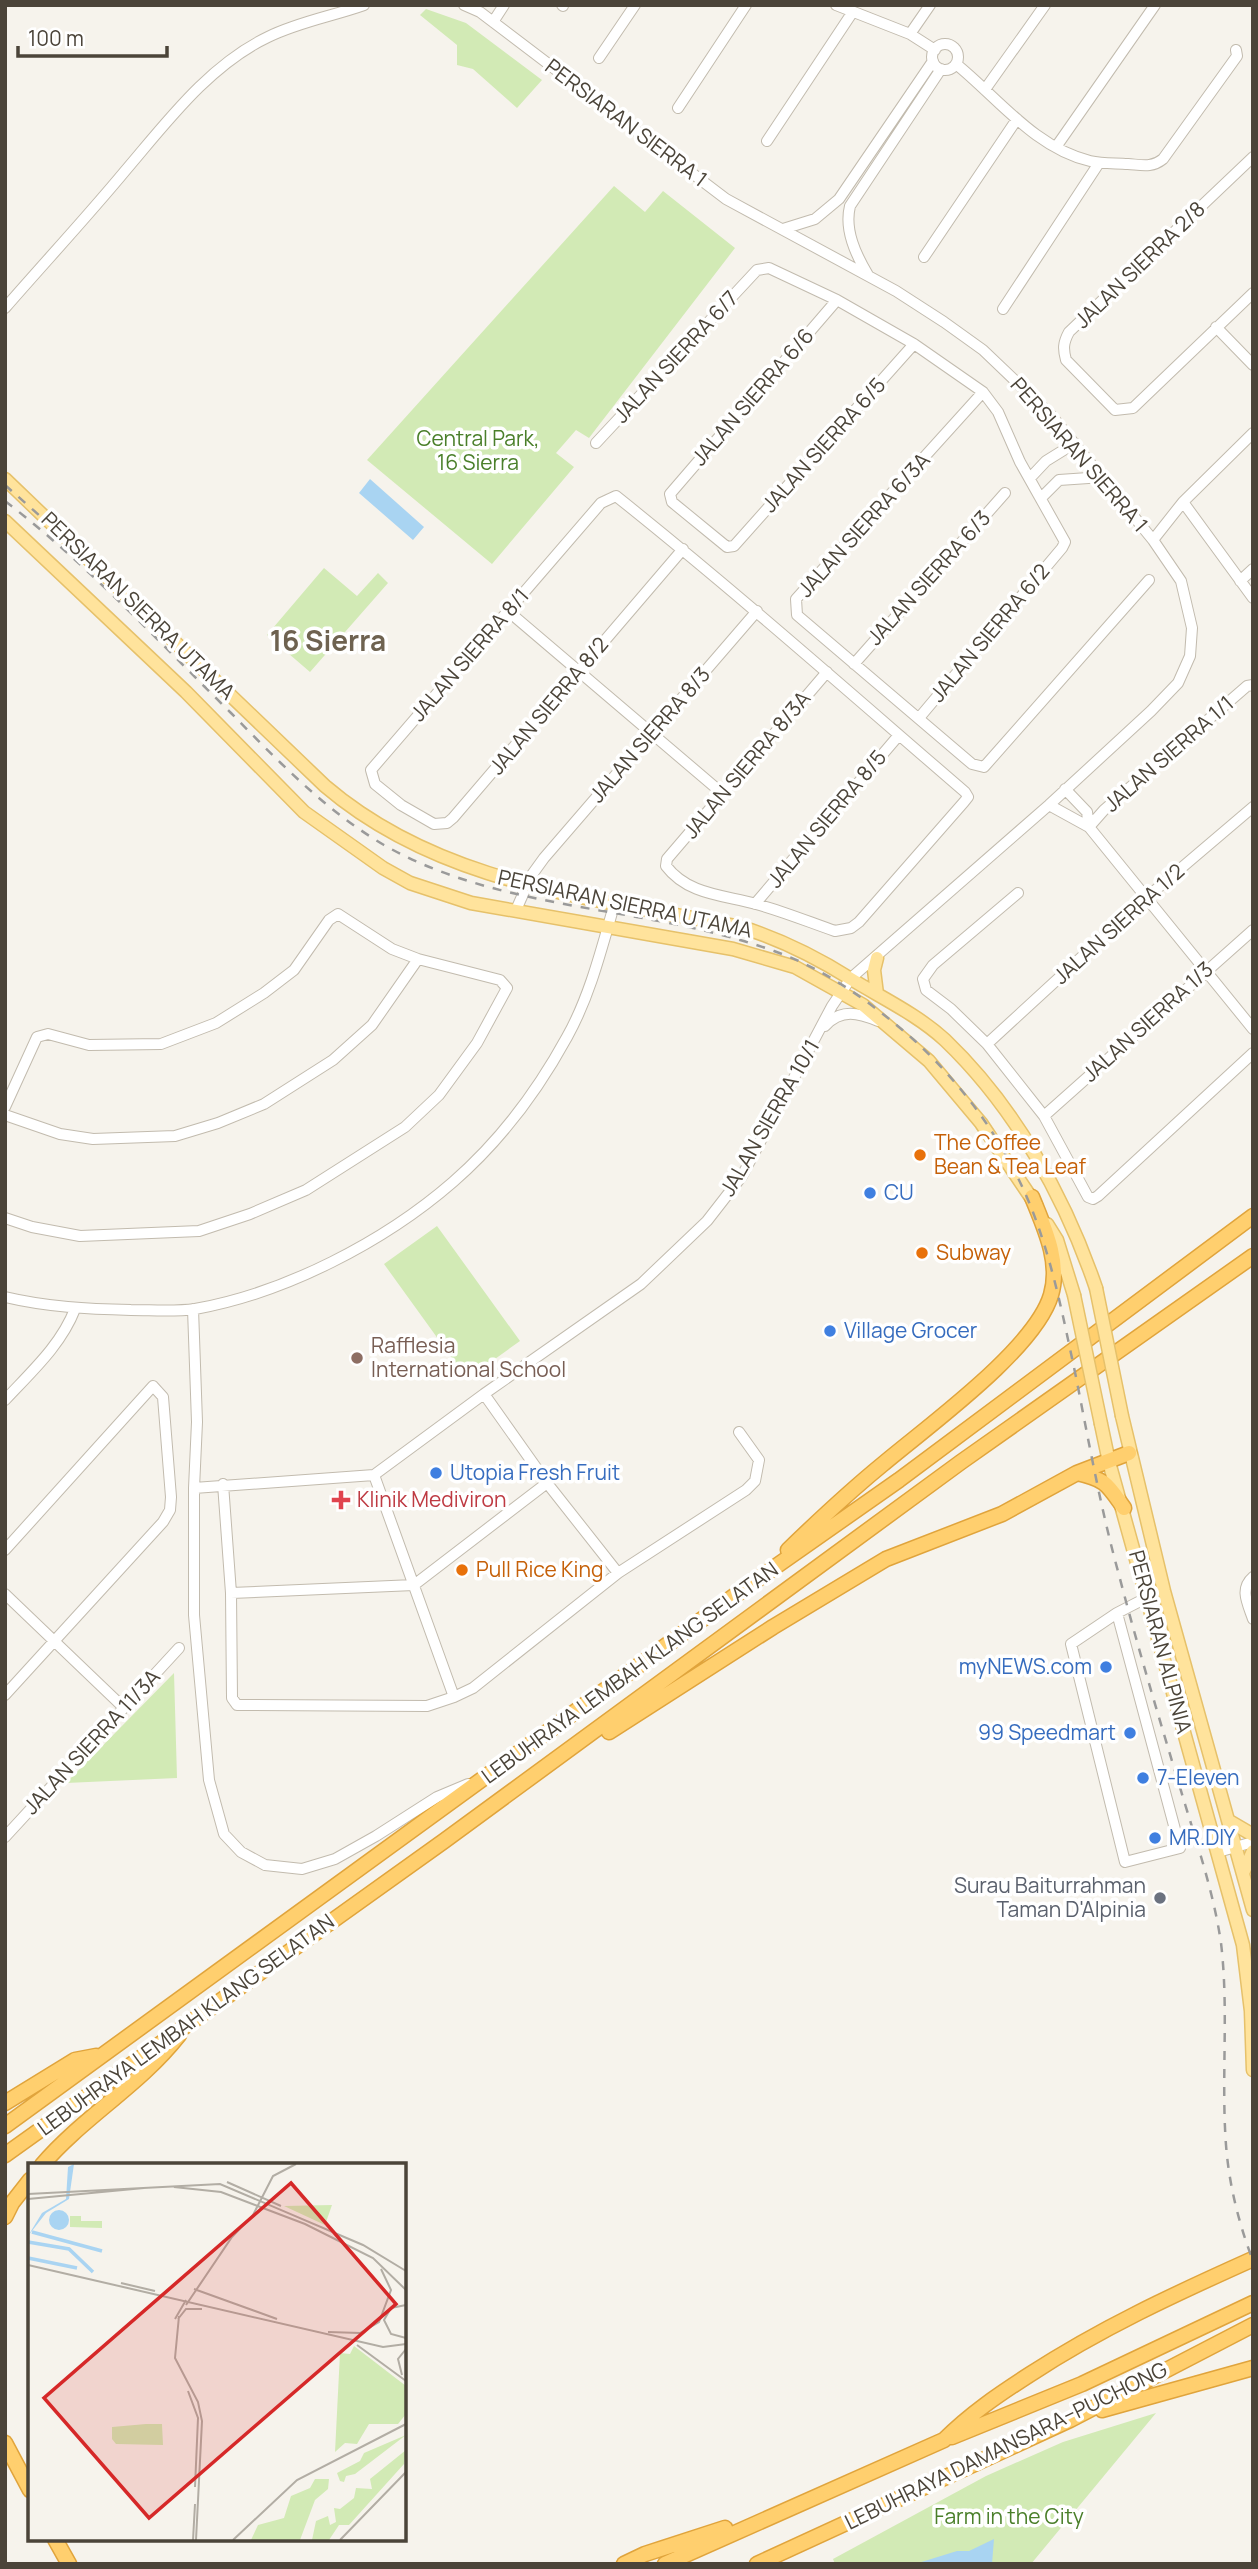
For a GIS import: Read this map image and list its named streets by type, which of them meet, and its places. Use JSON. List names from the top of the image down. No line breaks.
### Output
{"streets":{"highway":["LEBUHRAYA LEMBAH KLANG SELATAN","LEBUHRAYA DAMANSARA–PUCHONG"],"main road":["PERSIARAN SIERRA UTAMA","PERSIARAN ALPINIA"],"street":["PERSIARAN SIERRA 1","JALAN SIERRA 2/8","JALAN SIERRA 6/7","JALAN SIERRA 6/6","JALAN SIERRA 6/5","JALAN SIERRA 6/3A","JALAN SIERRA 6/3","JALAN SIERRA 6/2","JALAN SIERRA 8/1","JALAN SIERRA 8/2","JALAN SIERRA 8/3","JALAN SIERRA 1/1","JALAN SIERRA 8/3A","JALAN SIERRA 8/5","JALAN SIERRA 1/2","JALAN SIERRA 1/3","JALAN SIERRA 10/1","JALAN SIERRA 11/3A"]},"crossings":[["PERSIARAN SIERRA 1","PERSIARAN SIERRA UTAMA"],["PERSIARAN SIERRA 1","JALAN SIERRA 10/1"],["JALAN SIERRA 6/7","JALAN SIERRA 6/6"],["JALAN SIERRA 6/6","JALAN SIERRA 6/5"],["JALAN SIERRA 6/3A","JALAN SIERRA 6/3"],["JALAN SIERRA 6/3A","JALAN SIERRA 6/2"],["PERSIARAN SIERRA UTAMA","JALAN SIERRA 8/3"],["PERSIARAN SIERRA UTAMA","JALAN SIERRA 10/1"],["PERSIARAN SIERRA UTAMA","PERSIARAN ALPINIA"],["JALAN SIERRA 8/1","JALAN SIERRA 8/2"],["JALAN SIERRA 8/3A","JALAN SIERRA 8/5"]],"districts":["16 Sierra"],"parks":["Central Park, 16 Sierra","Farm in the City"],"places":{"other":["The Coffee Bean & Tea Leaf","CU","Subway","Village Grocer","Rafflesia International School","Utopia Fresh Fruit","Pull Rice King","myNEWS.com","99 Speedmart","7-Eleven","MR.DIY","Surau Baiturrahman Taman D'Alpinia"],"health":["Klinik Mediviron"]},"scale_bar":"100 m"}
